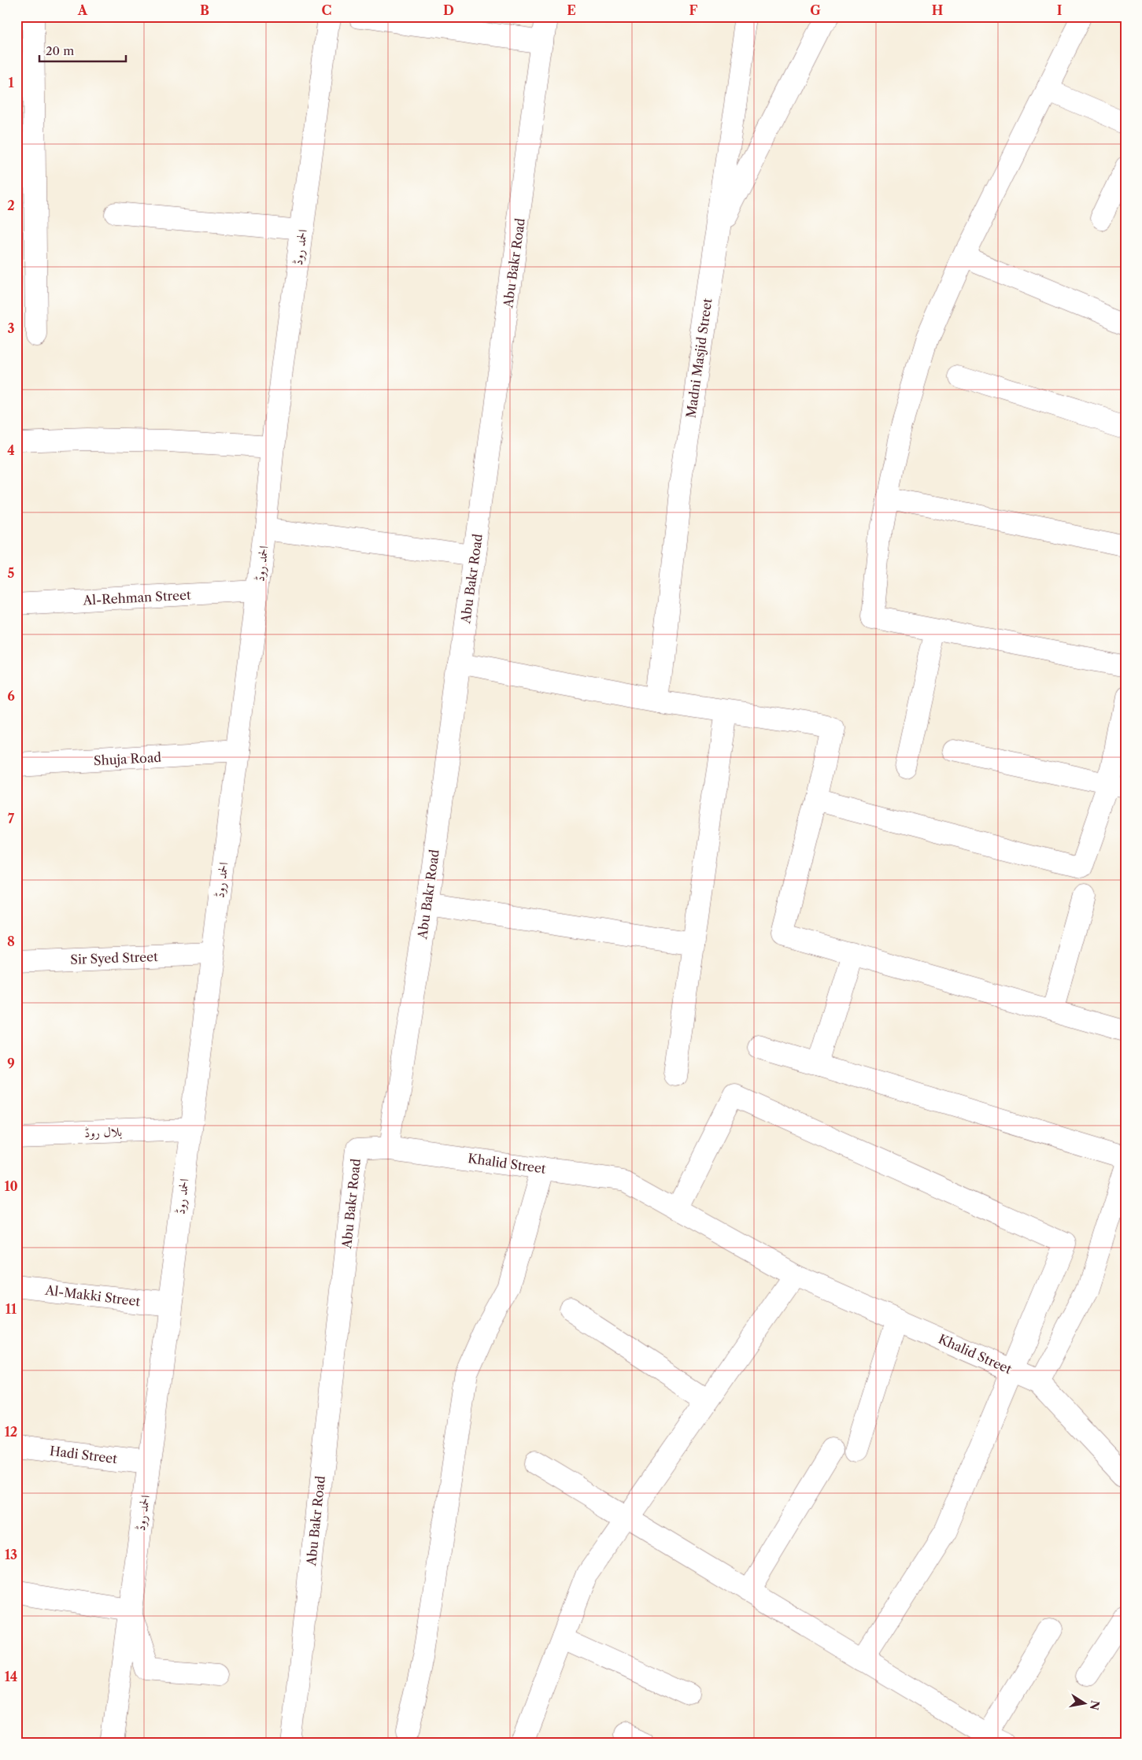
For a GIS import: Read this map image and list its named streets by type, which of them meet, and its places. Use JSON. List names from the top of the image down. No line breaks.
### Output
{"streets":{"street":["الحمد روڈ","Abu Bakr Road","Madni Masjid Street","Al-Rehman Street","Shuja Road","Sir Syed Street","بلال روڈ","Khalid Street","Al-Makki Street","Hadi Street"]},"crossings":[["الحمد روڈ","Al-Rehman Street"],["الحمد روڈ","Shuja Road"],["الحمد روڈ","Sir Syed Street"],["الحمد روڈ","بلال روڈ"],["الحمد روڈ","Al-Makki Street"],["الحمد روڈ","Hadi Street"],["Abu Bakr Road","Khalid Street"]],"scale_bar":"20 m","north":"right","grid":{"columns":["A","B","C","D","E","F","G","H","I"],"rows":["1","2","3","4","5","6","7","8","9","10","11","12","13","14"]}}
